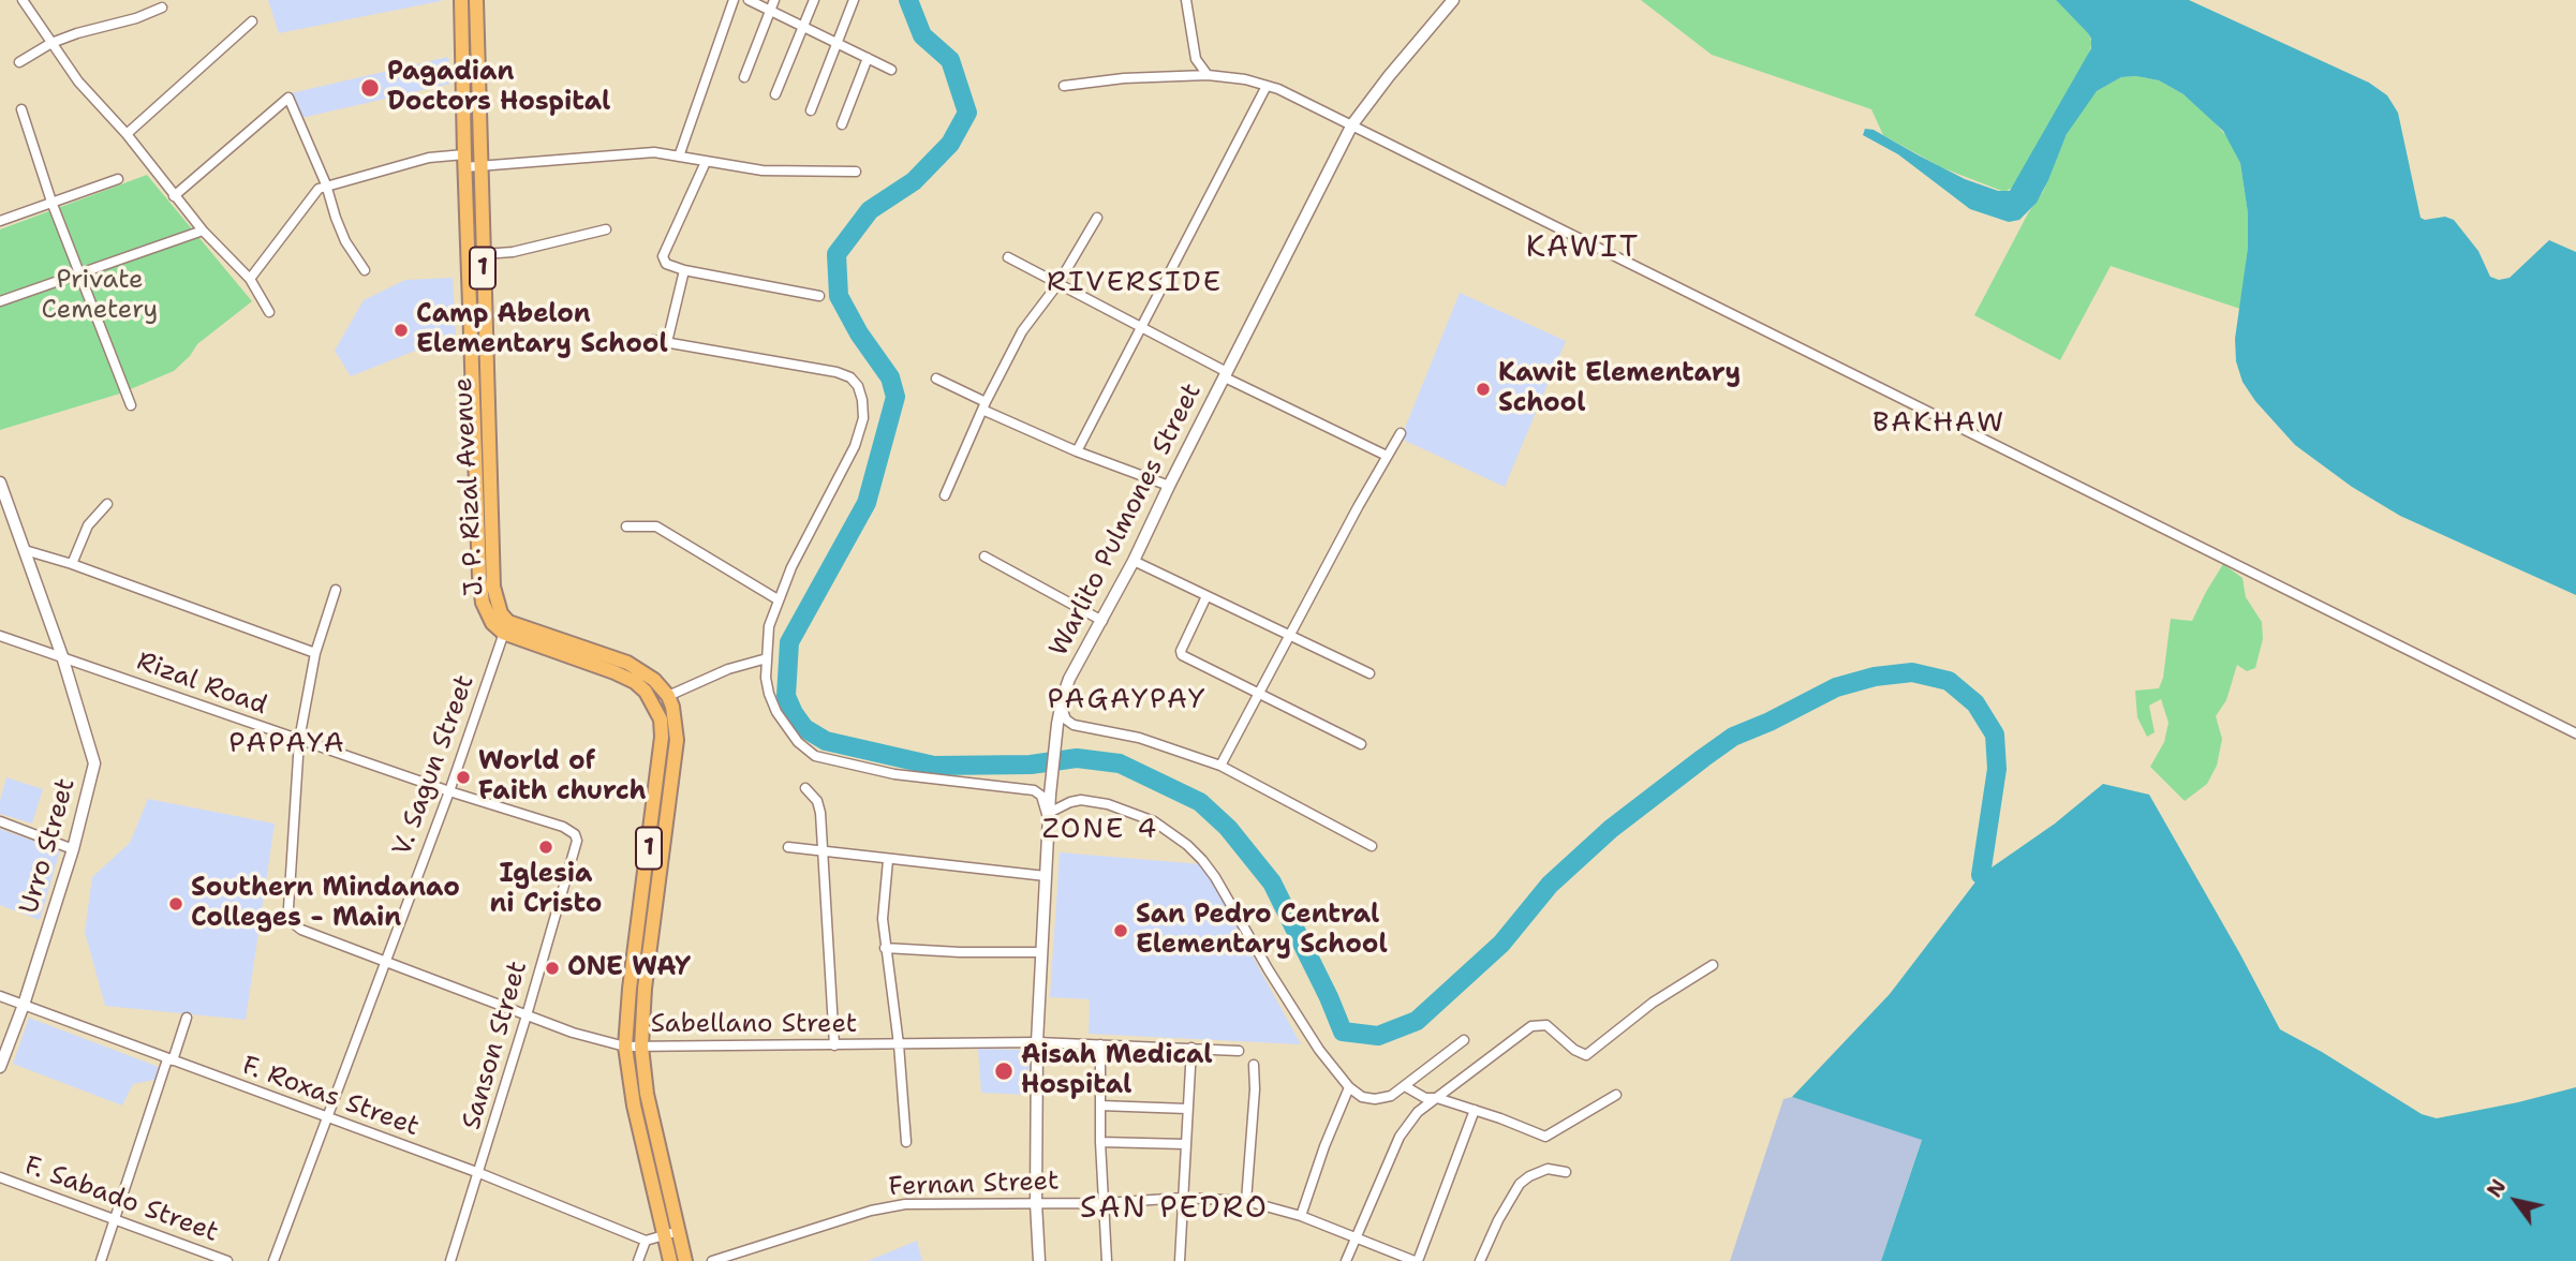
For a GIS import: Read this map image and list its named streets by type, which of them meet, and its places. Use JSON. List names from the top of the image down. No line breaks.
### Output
{"streets":{"main road":["1","J. P. Rizal Avenue"],"street":["Warlito Pulmones Street","Rizal Road","V. Sagun Street","Urro Street","Sabellano Street","Sanson Street","F. Roxas Street","Fernan Street","F. Sabado Street"]},"crossings":[["1","J. P. Rizal Avenue"],["1","Sabellano Street"],["J. P. Rizal Avenue","V. Sagun Street"],["J. P. Rizal Avenue","Sabellano Street"],["Warlito Pulmones Street","Sabellano Street"],["Warlito Pulmones Street","Fernan Street"],["Rizal Road","V. Sagun Street"],["Rizal Road","Urro Street"],["Rizal Road","Sabellano Street"],["Rizal Road","Sanson Street"],["V. Sagun Street","Sabellano Street"],["V. Sagun Street","F. Roxas Street"],["Urro Street","F. Roxas Street"],["Sabellano Street","Sanson Street"],["Sanson Street","F. Roxas Street"]],"districts":["KAWIT","RIVERSIDE","BAKHAW","PAGAYPAY","PAPAYA","ZONE 4","SAN PEDRO"],"parks":["Private Cemetery"],"places":["Pagadian Doctors Hospital","Camp Abelon Elementary School","Kawit Elementary School","World of Faith church","Iglesia ni Cristo","Southern Mindanao Colleges - Main","San Pedro Central Elementary School","ONE WAY","Aisah Medical Hospital"],"north":"top left"}
